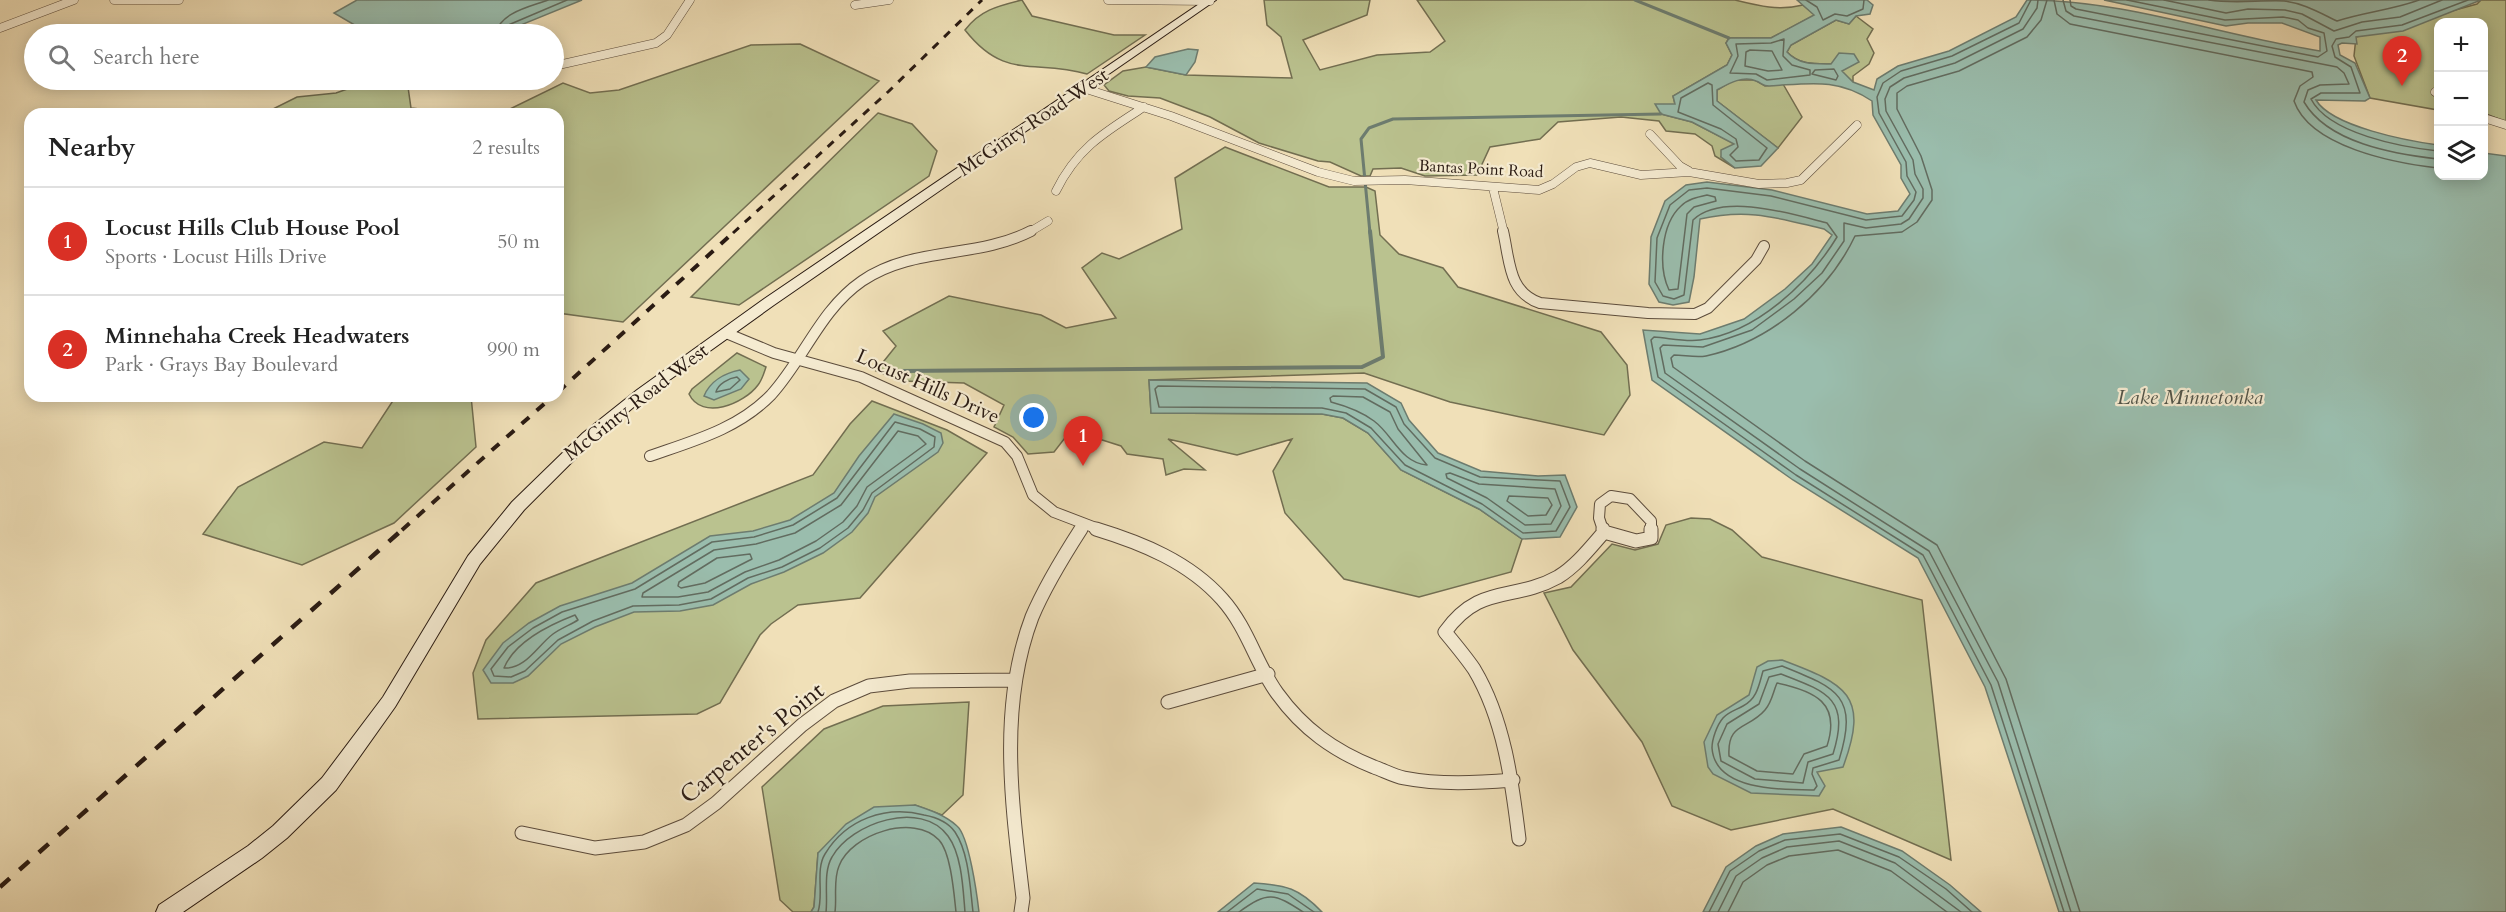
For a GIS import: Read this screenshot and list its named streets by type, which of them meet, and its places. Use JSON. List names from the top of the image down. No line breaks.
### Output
{"streets":{"main road":["McGinty Road West"],"street":["Bantas Point Road","Locust Hills Drive","Carpenter's Point"]},"crossings":[["McGinty Road West","Bantas Point Road"],["McGinty Road West","Locust Hills Drive"]],"water":["Lake Minnetonka"],"page":{"map_buttons":["+","−"],"search":"Search here","pins":["2","1"],"heading":["Nearby","2 results"],"list":[{"mark":"1","name":"Locust Hills Club House Pool","note":"Sports · Locust Hills Drive","value":"50 m"},{"mark":"2","name":"Minnehaha Creek Headwaters","note":"Park · Grays Bay Boulevard","value":"990 m"}]}}
